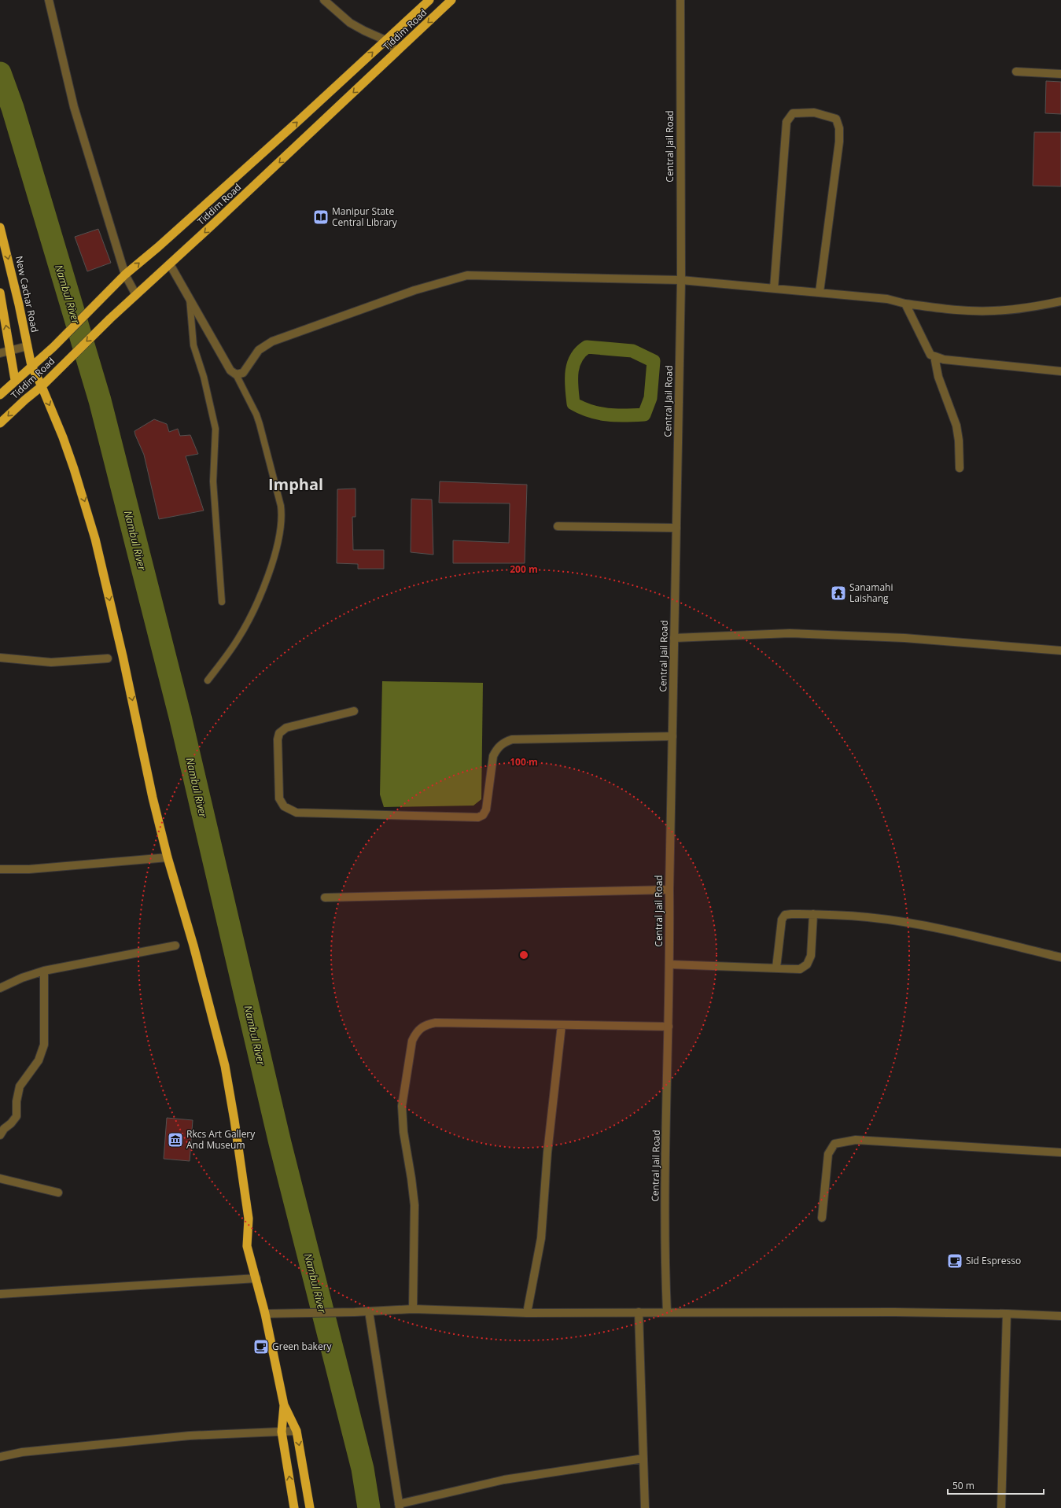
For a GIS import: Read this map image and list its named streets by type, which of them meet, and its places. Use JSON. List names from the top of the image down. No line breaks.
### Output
{"streets":{"highway":["Tiddim Road","New Cachar Road"],"street":["Central Jail Road"]},"crossings":[["Tiddim Road","New Cachar Road"]],"one_way":["New Cachar Road"],"districts":["Imphal"],"water":["Nambul River"],"places":{"library":["Manipur State Central Library"],"temple":["Sanamahi Laishang"],"museum":["Rkcs Art Gallery And Museum"],"cafe":["Sid Espresso","Green bakery"]},"scale_bar":"50 m","rings":["200 m","100 m"]}
